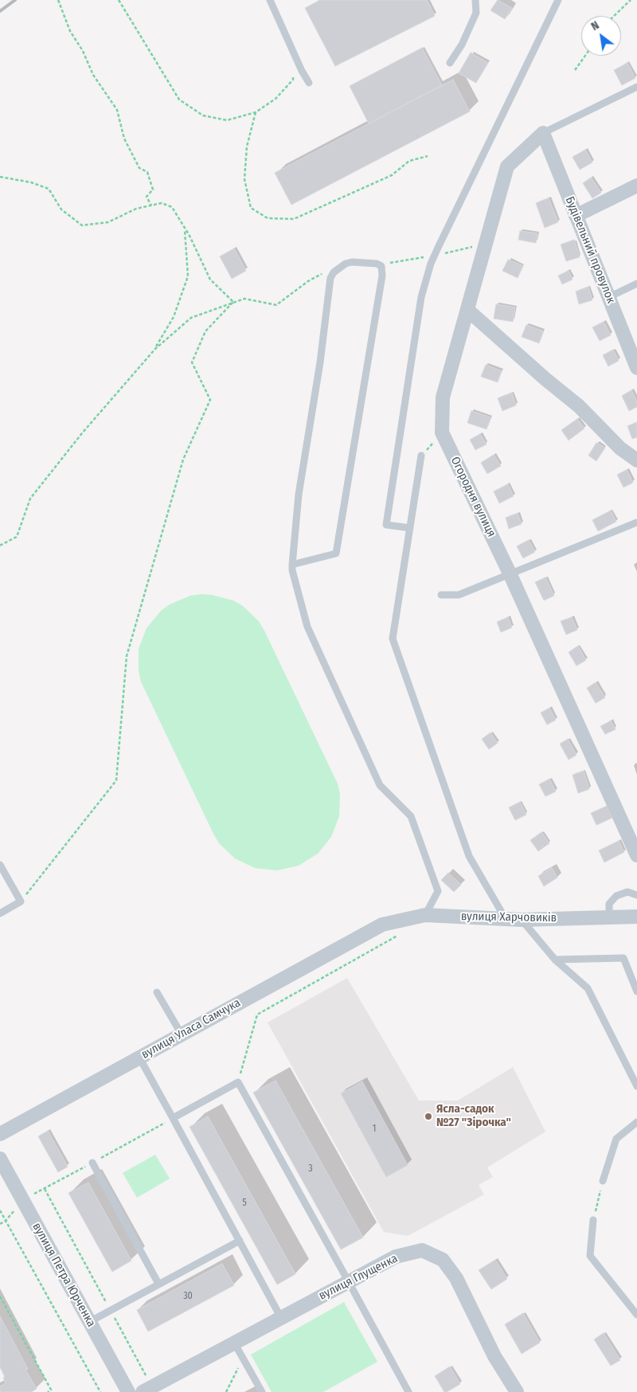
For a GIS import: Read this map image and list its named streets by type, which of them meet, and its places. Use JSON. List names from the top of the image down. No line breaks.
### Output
{"streets":{"street":["Будівельний провулок","Огородня вулиця","вулиця Харчовиків","вулиця Уласа Самчука","вулиця Петра Юрченка","вулиця Глущенка"]},"crossings":[["Будівельний провулок","Огородня вулиця"],["вулиця Харчовиків","вулиця Уласа Самчука"]],"places":["Ясла-садок №27 \"Зірочка\""],"house_numbers":["1","3","5","30"],"north":"top left"}
